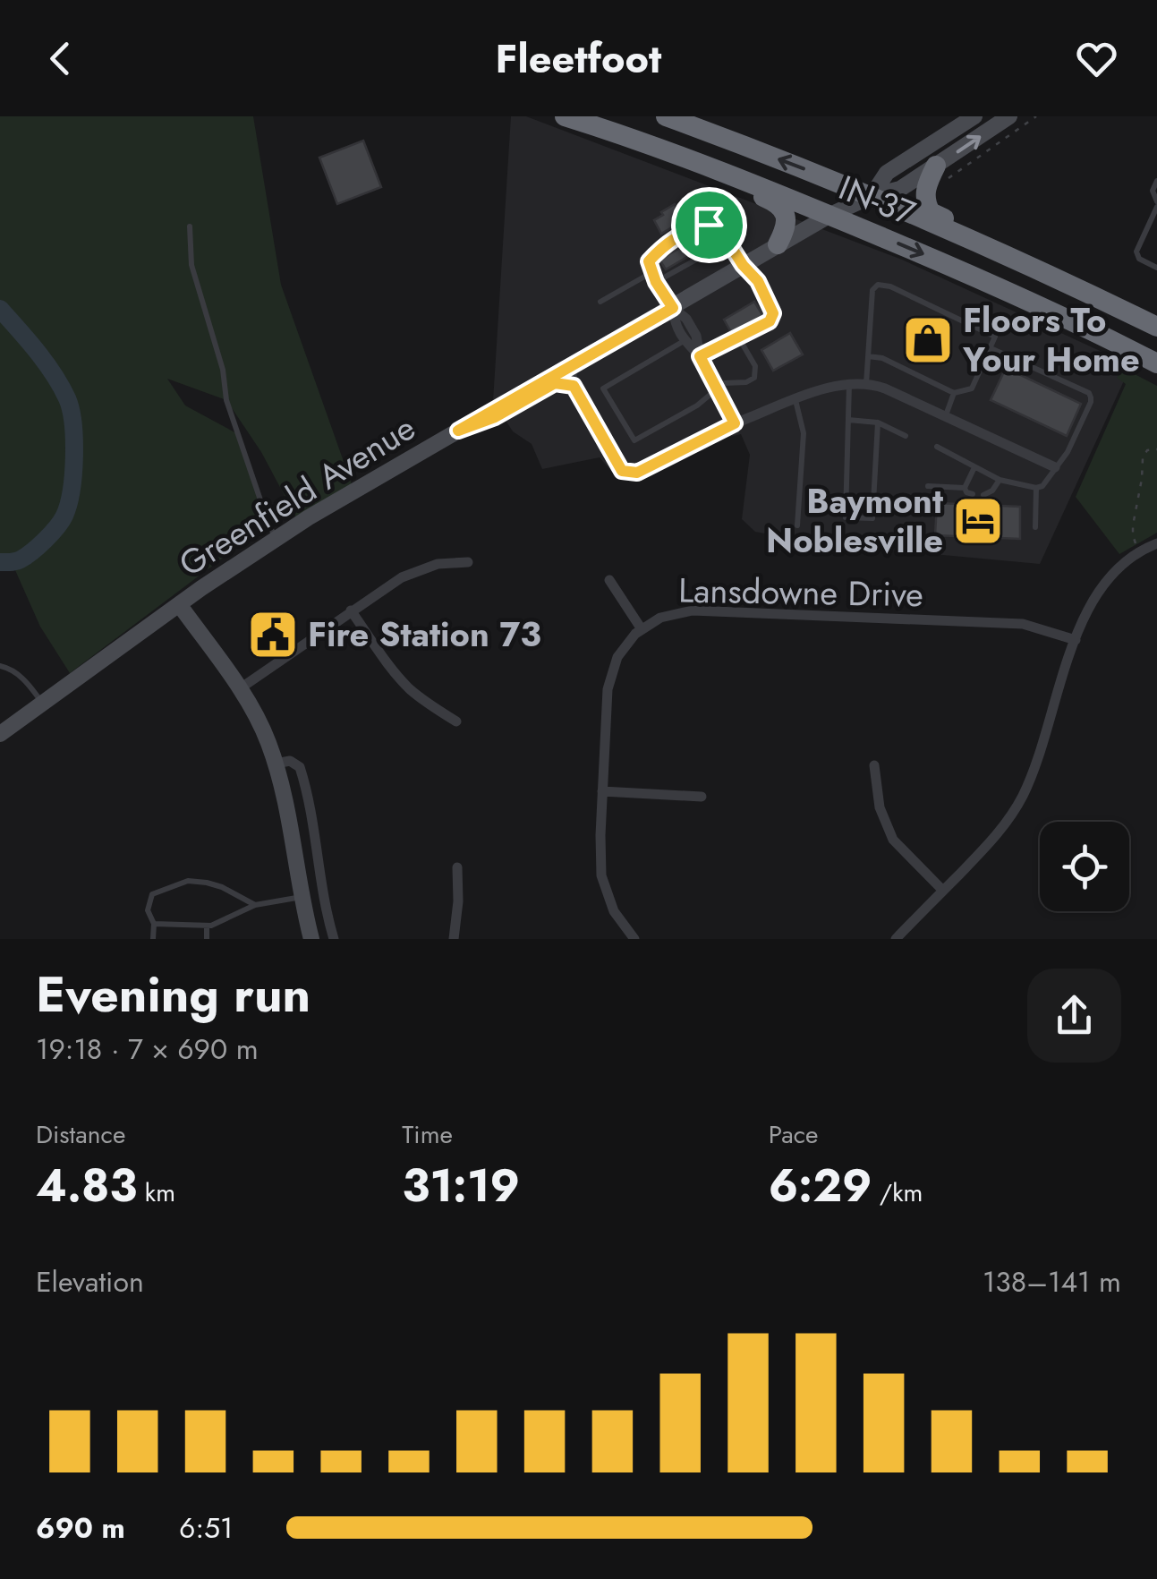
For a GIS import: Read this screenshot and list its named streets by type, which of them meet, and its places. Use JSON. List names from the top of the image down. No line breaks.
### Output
{"streets":{"highway":["IN-37"],"main road":["Greenfield Avenue"],"street":["Lansdowne Drive"]},"crossings":[["IN-37","Greenfield Avenue"]],"places":{"shop":["Floors To Your Home"],"hotel":["Baymont Noblesville"],"public building":["Fire Station 73"]},"page":{"header":"Fleetfoot","heading":["Evening run","19:18 · 7 × 690 m"],"stats":[["Distance","4.83 km"],["Time","31:19"],["Pace","6:29 /km"]],"chart":["Elevation","138–141 m"],"list":[{"name":"690 m","note":"6:51"}]}}
